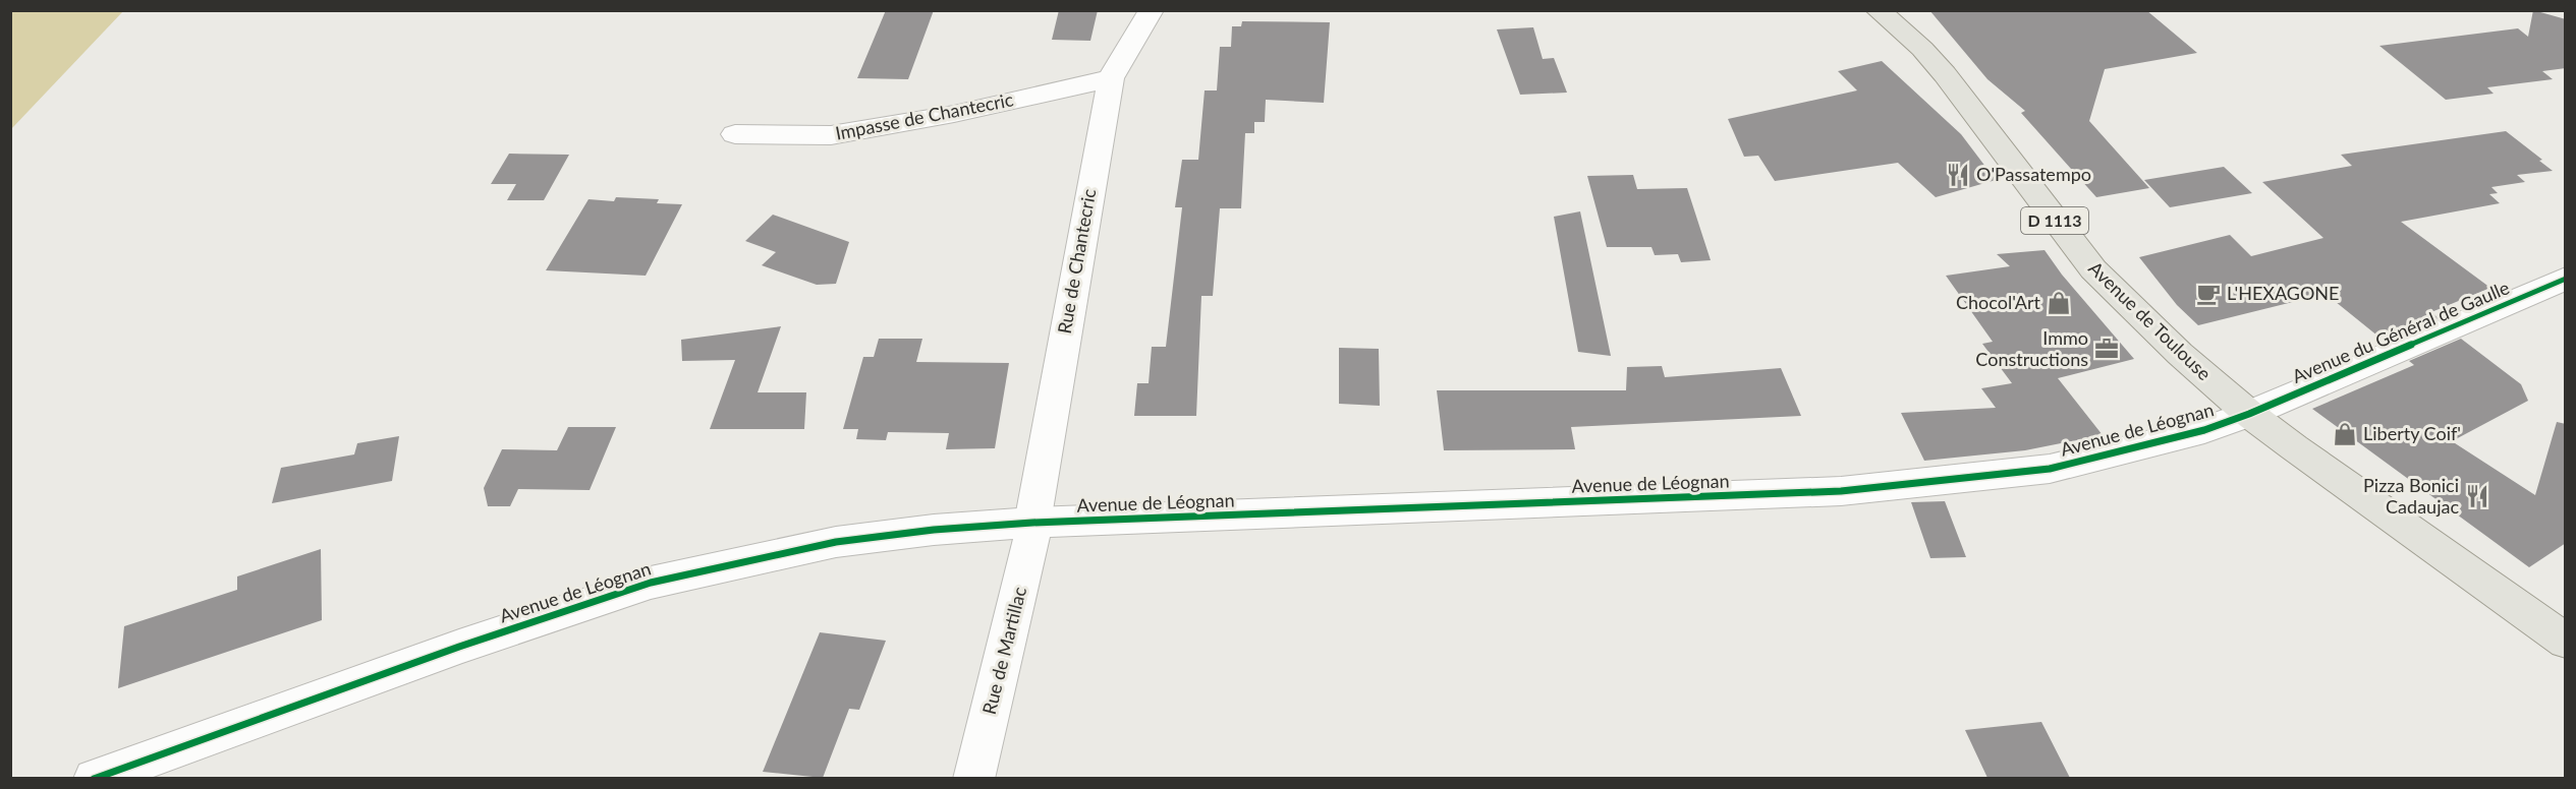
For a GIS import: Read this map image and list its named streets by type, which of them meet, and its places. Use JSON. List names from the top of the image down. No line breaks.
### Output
{"streets":{"main road":["D 1113","Avenue de Toulouse"],"street":["Impasse de Chantecric","Rue de Chantecric","Avenue du Général de Gaulle","Avenue de Léognan","Rue de Martillac"]},"crossings":[["Impasse de Chantecric","Rue de Chantecric"],["Rue de Chantecric","Avenue de Léognan"],["Rue de Chantecric","Rue de Martillac"],["Avenue de Toulouse","Avenue du Général de Gaulle"],["Avenue de Toulouse","Avenue de Léognan"],["Avenue du Général de Gaulle","Avenue de Léognan"],["Avenue de Léognan","Rue de Martillac"]],"places":{"restaurant":["O'Passatempo","Pizza Bonici Cadaujac"],"cafe":["L'HEXAGONE"],"shop":["Chocol'Art","Liberty Coif'"],"office":["Immo Constructions"]}}
